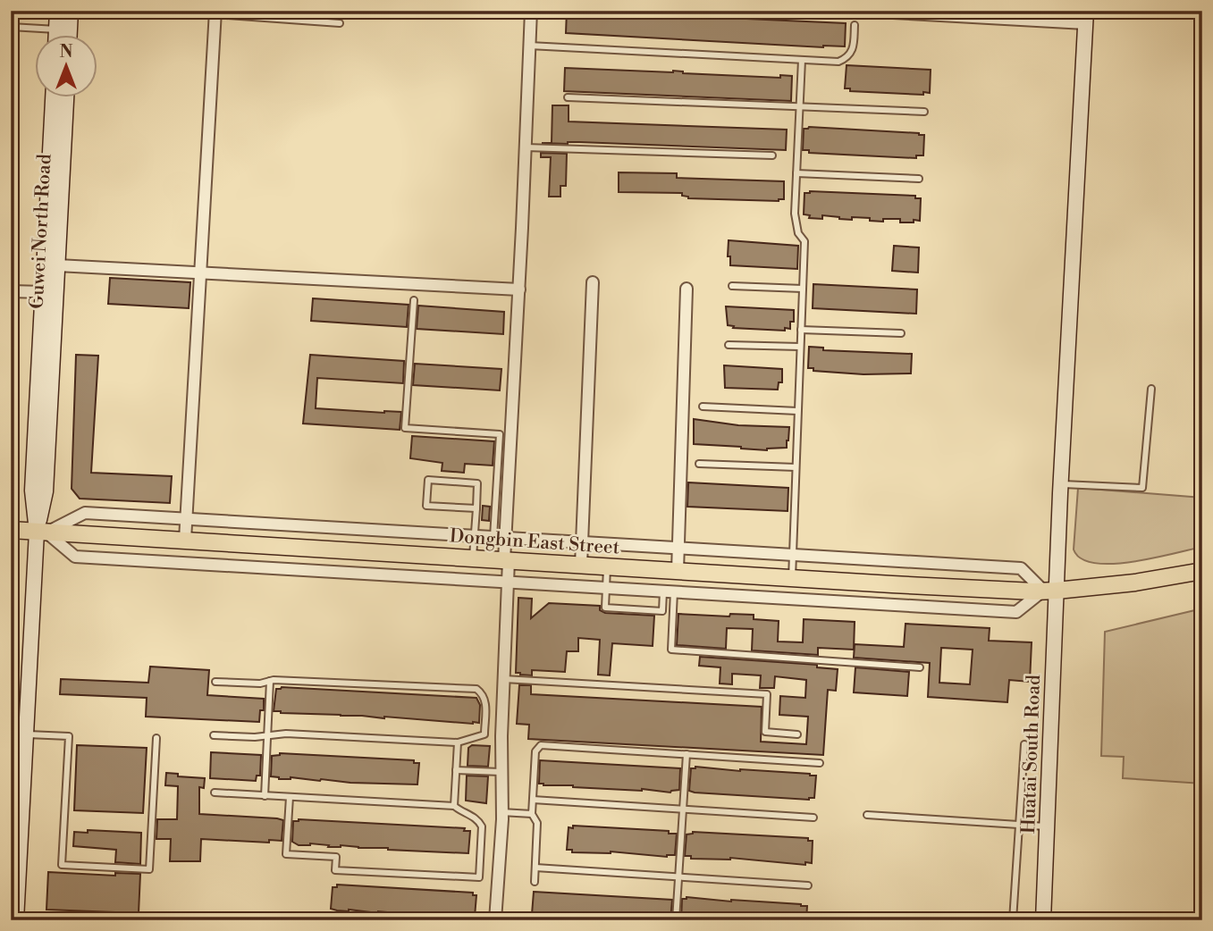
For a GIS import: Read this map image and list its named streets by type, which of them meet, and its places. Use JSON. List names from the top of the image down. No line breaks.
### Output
{"streets":{"main road":["Guwei North Road","Dongbin East Street","Huatai South Road"]},"crossings":[["Guwei North Road","Dongbin East Street"],["Dongbin East Street","Huatai South Road"]],"north":"top"}
